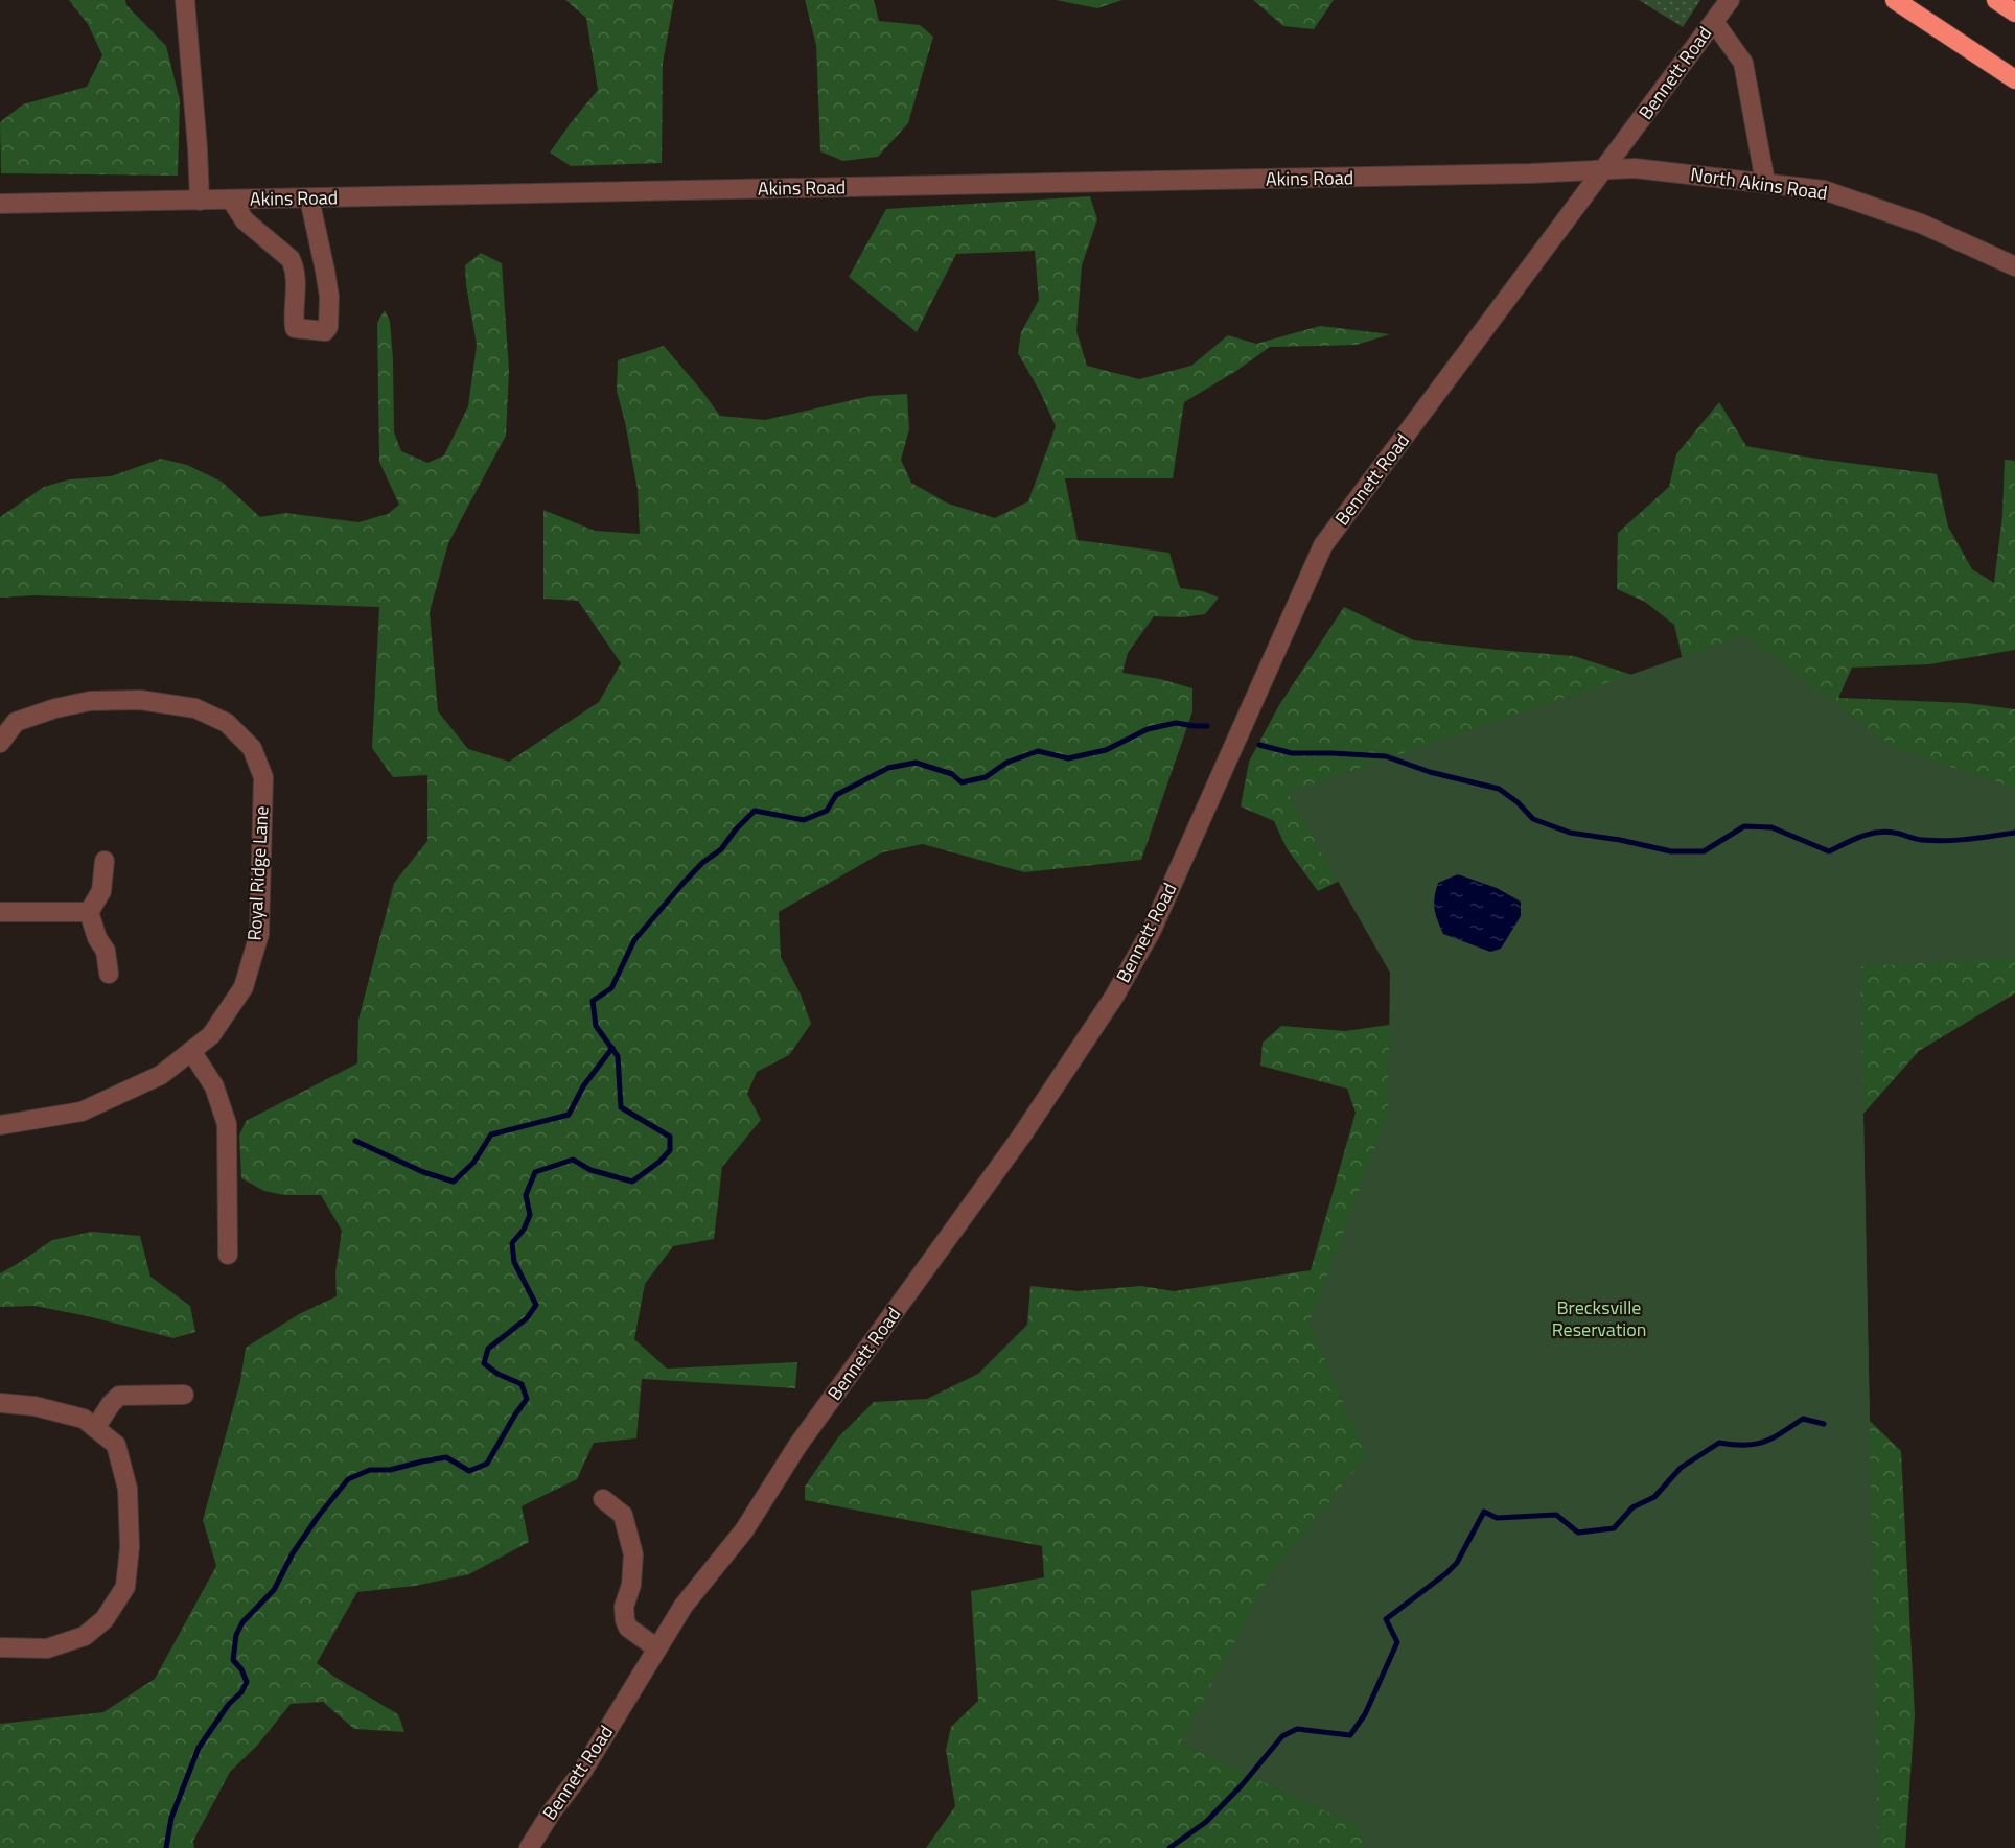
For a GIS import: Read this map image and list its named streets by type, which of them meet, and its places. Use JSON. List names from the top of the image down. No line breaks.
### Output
{"streets":{"street":["Bennett Road","Akins Road","North Akins Road","Royal Ridge Lane"]},"crossings":[["Bennett Road","Akins Road"],["Bennett Road","North Akins Road"],["Akins Road","North Akins Road"]],"parks":["Brecksville Reservation"]}
